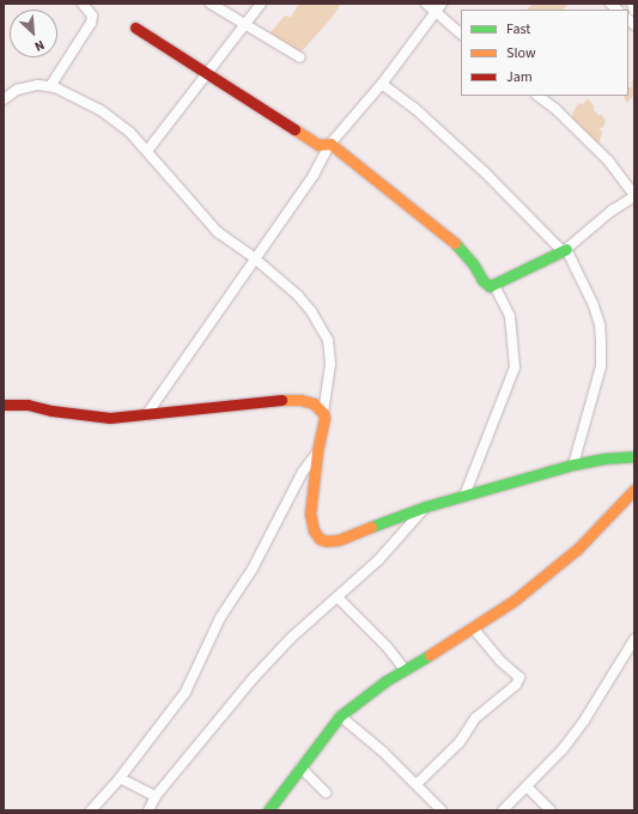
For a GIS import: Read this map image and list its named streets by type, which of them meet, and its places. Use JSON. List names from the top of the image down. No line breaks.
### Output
{"legend":["Fast","Slow","Jam"],"north":"bottom right"}
